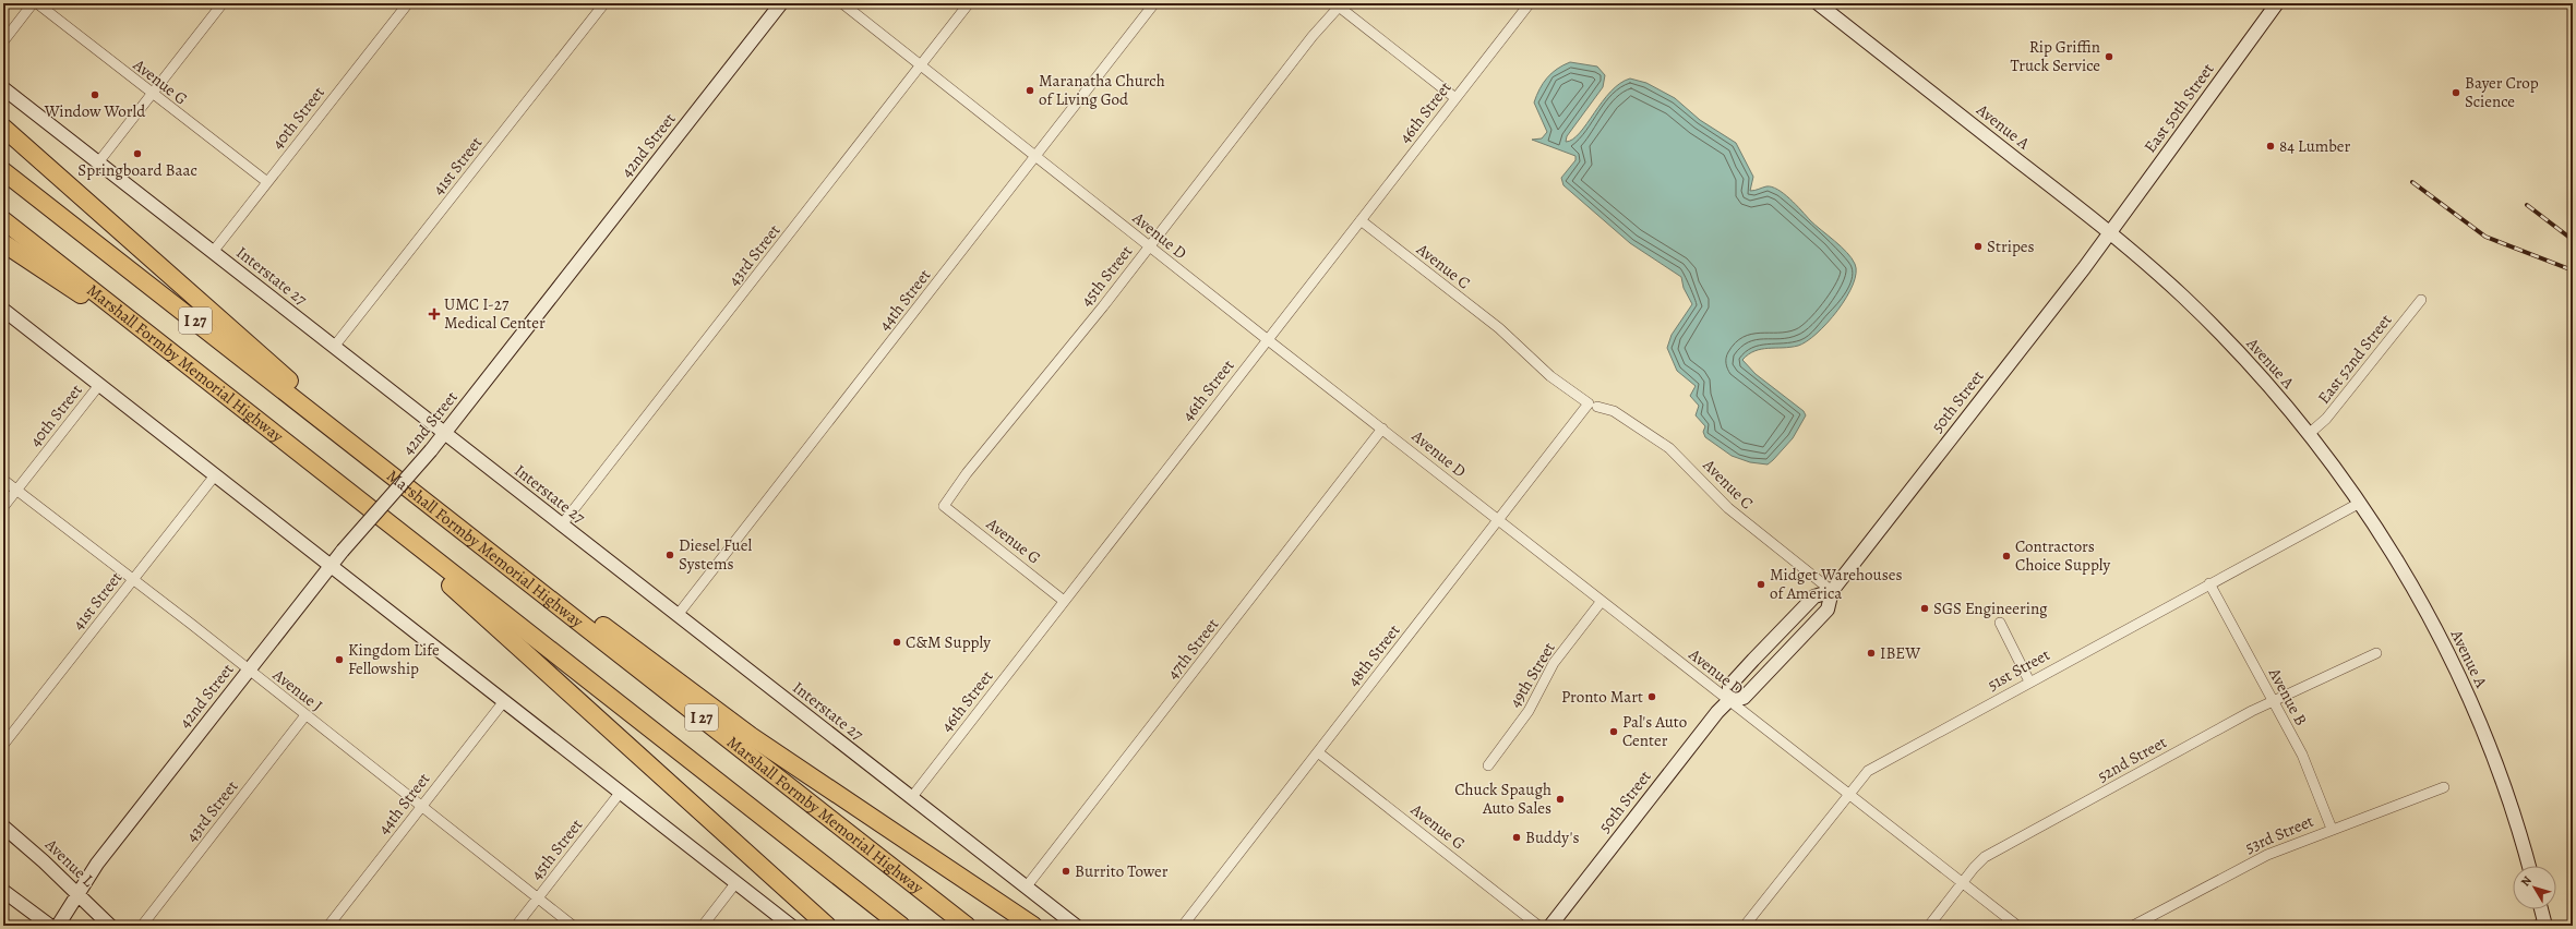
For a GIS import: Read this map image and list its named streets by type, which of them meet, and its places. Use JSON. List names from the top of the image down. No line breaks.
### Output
{"streets":{"highway":["I 27","Marshall Formby Memorial Highway"],"main road":["East 50th Street","Avenue A","42nd Street","Interstate 27","50th Street","Avenue L"],"street":["Avenue G","46th Street","40th Street","41st Street","Avenue D","43rd Street","Avenue C","45th Street","44th Street","East 52nd Street","47th Street","48th Street","51st Street","49th Street","Avenue J","Avenue B","52nd Street","53rd Street"]},"crossings":[["Avenue G","46th Street"],["Avenue G","40th Street"],["Avenue G","45th Street"],["Avenue G","48th Street"],["East 50th Street","Avenue A"],["East 50th Street","50th Street"],["46th Street","Avenue D"],["46th Street","Avenue C"],["46th Street","Interstate 27"],["40th Street","Interstate 27"],["40th Street","Avenue J"],["Avenue A","East 52nd Street"],["Avenue A","50th Street"],["Avenue A","51st Street"],["42nd Street","Interstate 27"],["42nd Street","Avenue J"],["42nd Street","Avenue L"],["41st Street","Interstate 27"],["41st Street","Avenue J"],["Avenue D","43rd Street"],["Avenue D","45th Street"],["Avenue D","44th Street"],["Avenue D","50th Street"],["Avenue D","47th Street"],["Avenue D","48th Street"],["Avenue D","51st Street"],["Avenue D","49th Street"],["Avenue D","52nd Street"],["43rd Street","Interstate 27"],["43rd Street","Avenue J"],["Avenue C","50th Street"],["Avenue C","48th Street"],["Interstate 27","44th Street"],["Interstate 27","47th Street"],["45th Street","Avenue J"],["44th Street","Avenue J"],["51st Street","Avenue B"],["Avenue B","52nd Street"],["Avenue B","53rd Street"]],"places":{"other":["Rip Griffin Truck Service","Maranatha Church of Living God","Bayer Crop Science","Window World","84 Lumber","Springboard Baac","Stripes","Diesel Fuel Systems","Contractors Choice Supply","Midget Warehouses of America","SGS Engineering","C&M Supply","IBEW","Kingdom Life Fellowship","Pronto Mart","Pal's Auto Center","Chuck Spaugh Auto Sales","Buddy's","Burrito Tower"],"health":["UMC I-27 Medical Center"]},"north":"top left"}
